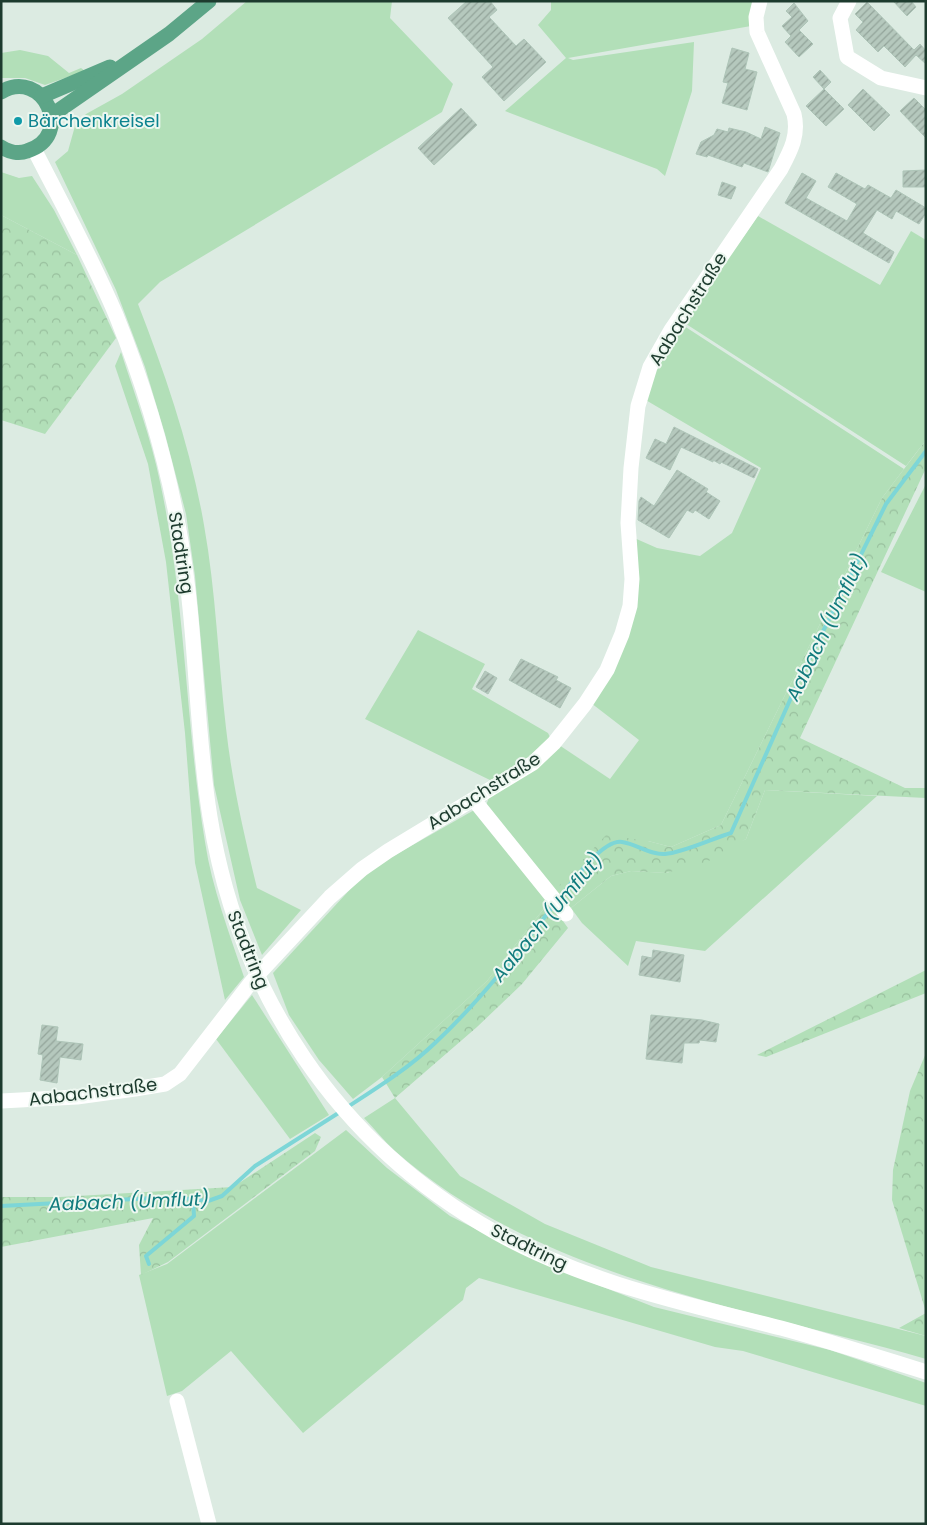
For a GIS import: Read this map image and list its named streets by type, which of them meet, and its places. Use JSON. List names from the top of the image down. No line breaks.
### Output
{"streets":{"street":["Aabachstraße","Stadtring"]},"water":["Aabach (Umflut)"],"places":["Bärchenkreisel"]}
